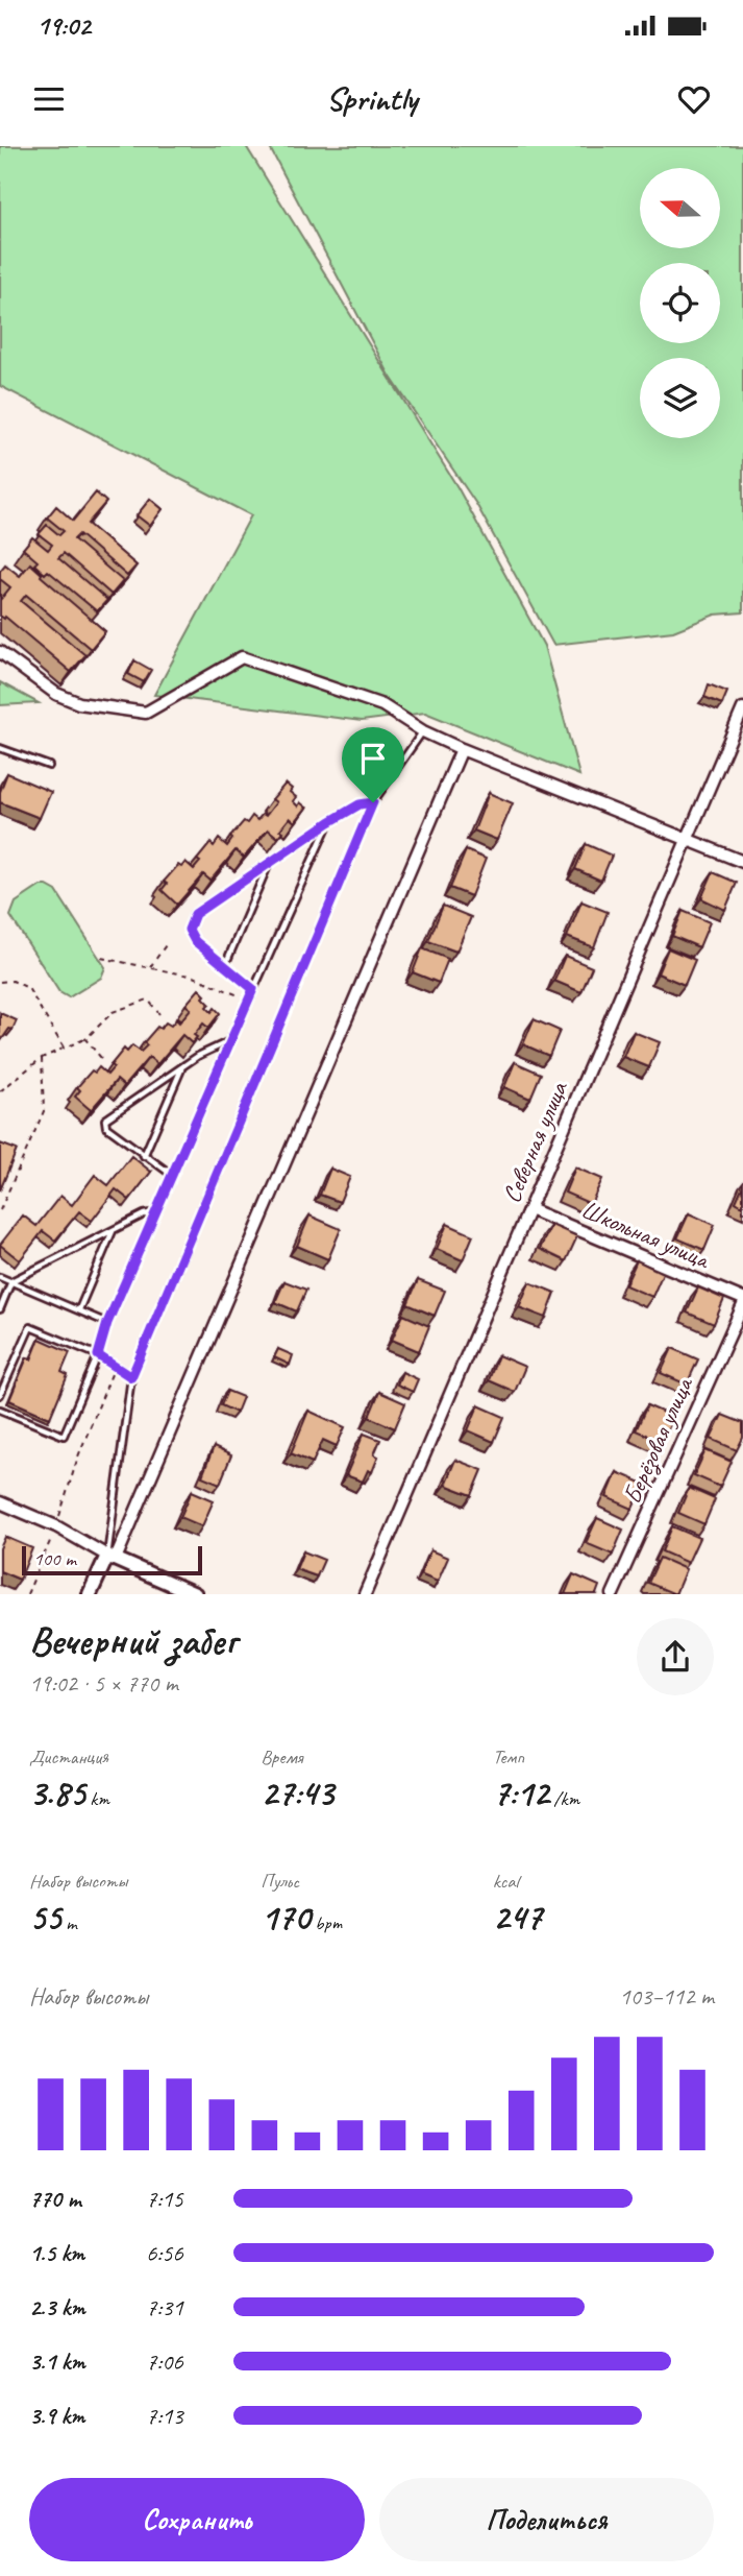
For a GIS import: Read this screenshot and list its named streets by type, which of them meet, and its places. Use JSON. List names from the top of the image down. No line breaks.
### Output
{"streets":{"street":["Северная улица","Школьная улица","Берёзовая улица"]},"crossings":[["Северная улица","Школьная улица"]],"scale_bar":"100 m","north":"left","page":{"status":"19:02","header":"Sprintly","scale":"100 m","heading":["Вечерний забег","19:02 · 5 × 770 m"],"stats":[["Дистанция","3.85 km"],["Время","27:43"],["Темп","7:12 /km"],["Набор высоты","55 m"],["Пульс","170 bpm"],["kcal","247"]],"chart":["Набор высоты","103–112 m"],"list":[{"name":"770 m","note":"7:15"},{"name":"1.5 km","note":"6:56"},{"name":"2.3 km","note":"7:31"},{"name":"3.1 km","note":"7:06"},{"name":"3.9 km","note":"7:13"}],"buttons":["Сохранить","Поделиться"]}}
